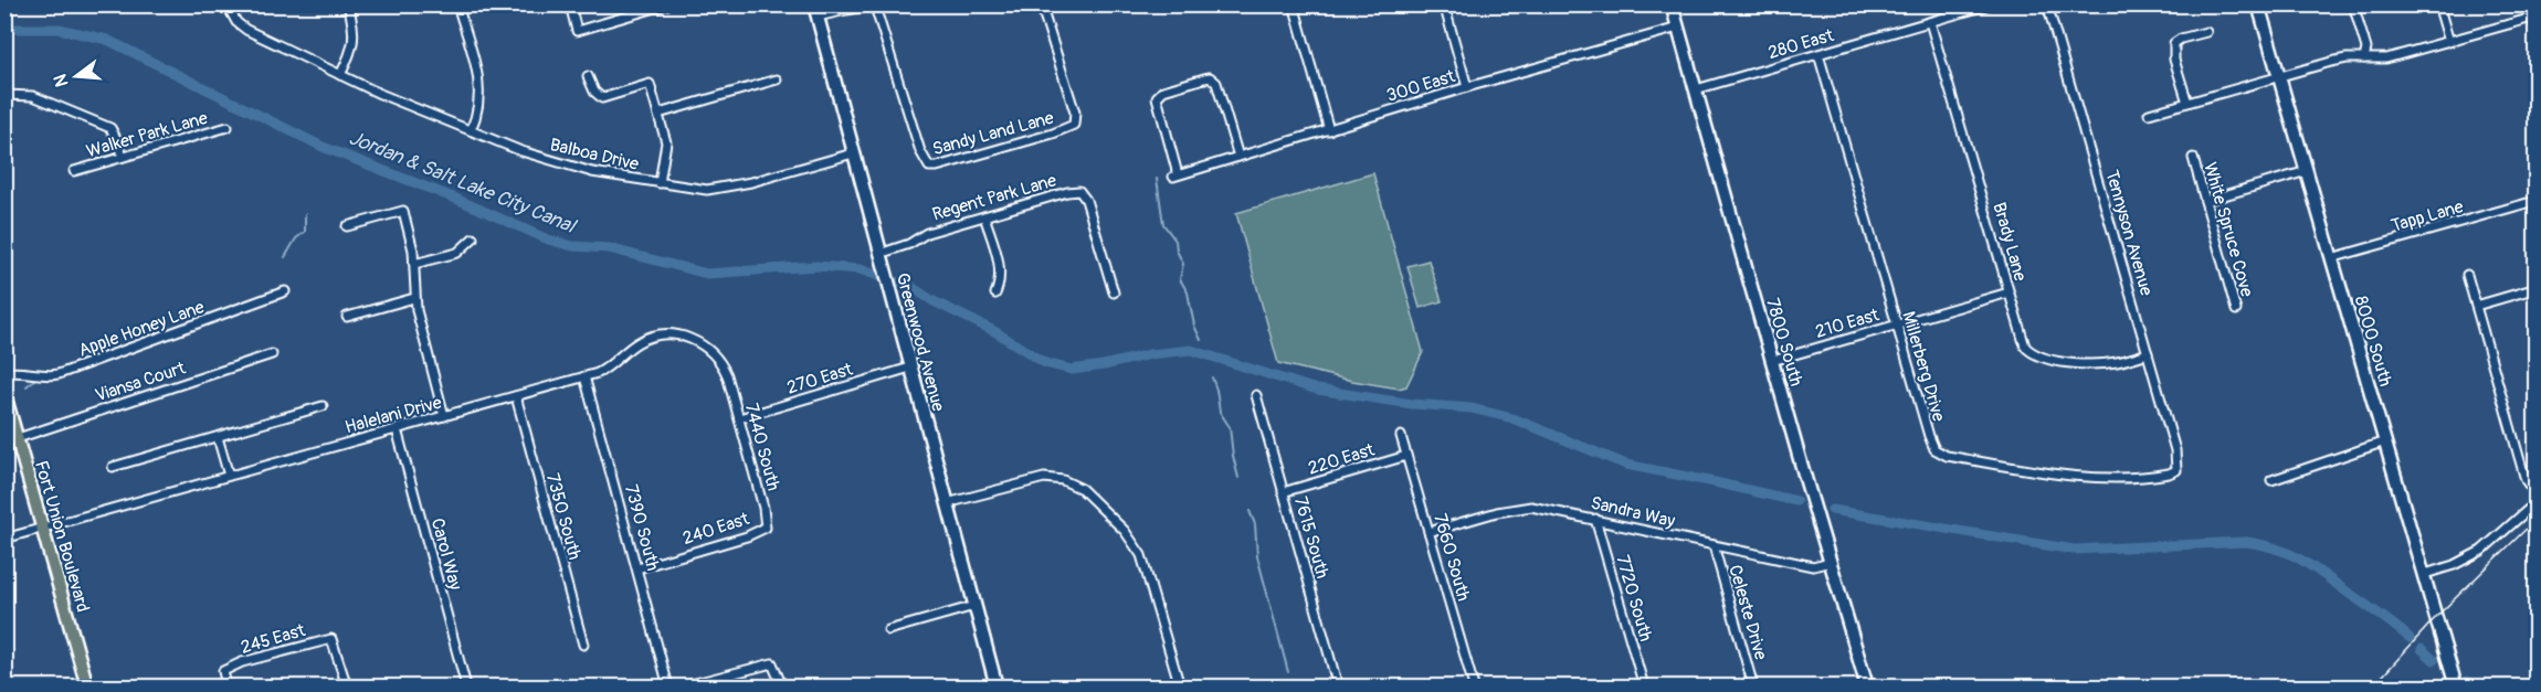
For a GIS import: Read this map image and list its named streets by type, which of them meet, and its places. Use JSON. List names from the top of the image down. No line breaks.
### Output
{"streets":{"main road":["Fort Union Boulevard"],"street":["280 East","300 East","Sandy Land Lane","Walker Park Lane","Balboa Drive","Regent Park Lane","Tapp Lane","White Spruce Cove","Tennyson Avenue","Brady Lane","210 East","Apple Honey Lane","8000 South","Greenwood Avenue","7800 South","Millerberg Drive","270 East","Viansa Court","Halelani Drive","7440 South","220 East","Sandra Way","7350 South","7390 South","240 East","7615 South","Carol Way","7660 South","7720 South","Celeste Drive","245 East"]},"crossings":[["280 East","Brady Lane"],["280 East","7800 South"],["280 East","Millerberg Drive"],["300 East","7800 South"],["Balboa Drive","Greenwood Avenue"],["Regent Park Lane","Greenwood Avenue"],["Tapp Lane","8000 South"],["Tennyson Avenue","Brady Lane"],["Tennyson Avenue","Millerberg Drive"],["Brady Lane","210 East"],["210 East","7800 South"],["210 East","Millerberg Drive"],["Greenwood Avenue","270 East"],["7800 South","Sandra Way"],["270 East","7440 South"],["Viansa Court","Fort Union Boulevard"],["Halelani Drive","7440 South"],["Halelani Drive","7350 South"],["Halelani Drive","7390 South"],["Halelani Drive","Fort Union Boulevard"],["Halelani Drive","Carol Way"],["7440 South","240 East"],["220 East","7615 South"],["220 East","7660 South"],["Sandra Way","7660 South"],["Sandra Way","7720 South"],["Sandra Way","Celeste Drive"],["7390 South","240 East"]],"water":["Jordan & Salt Lake City Canal"],"north":"left"}
